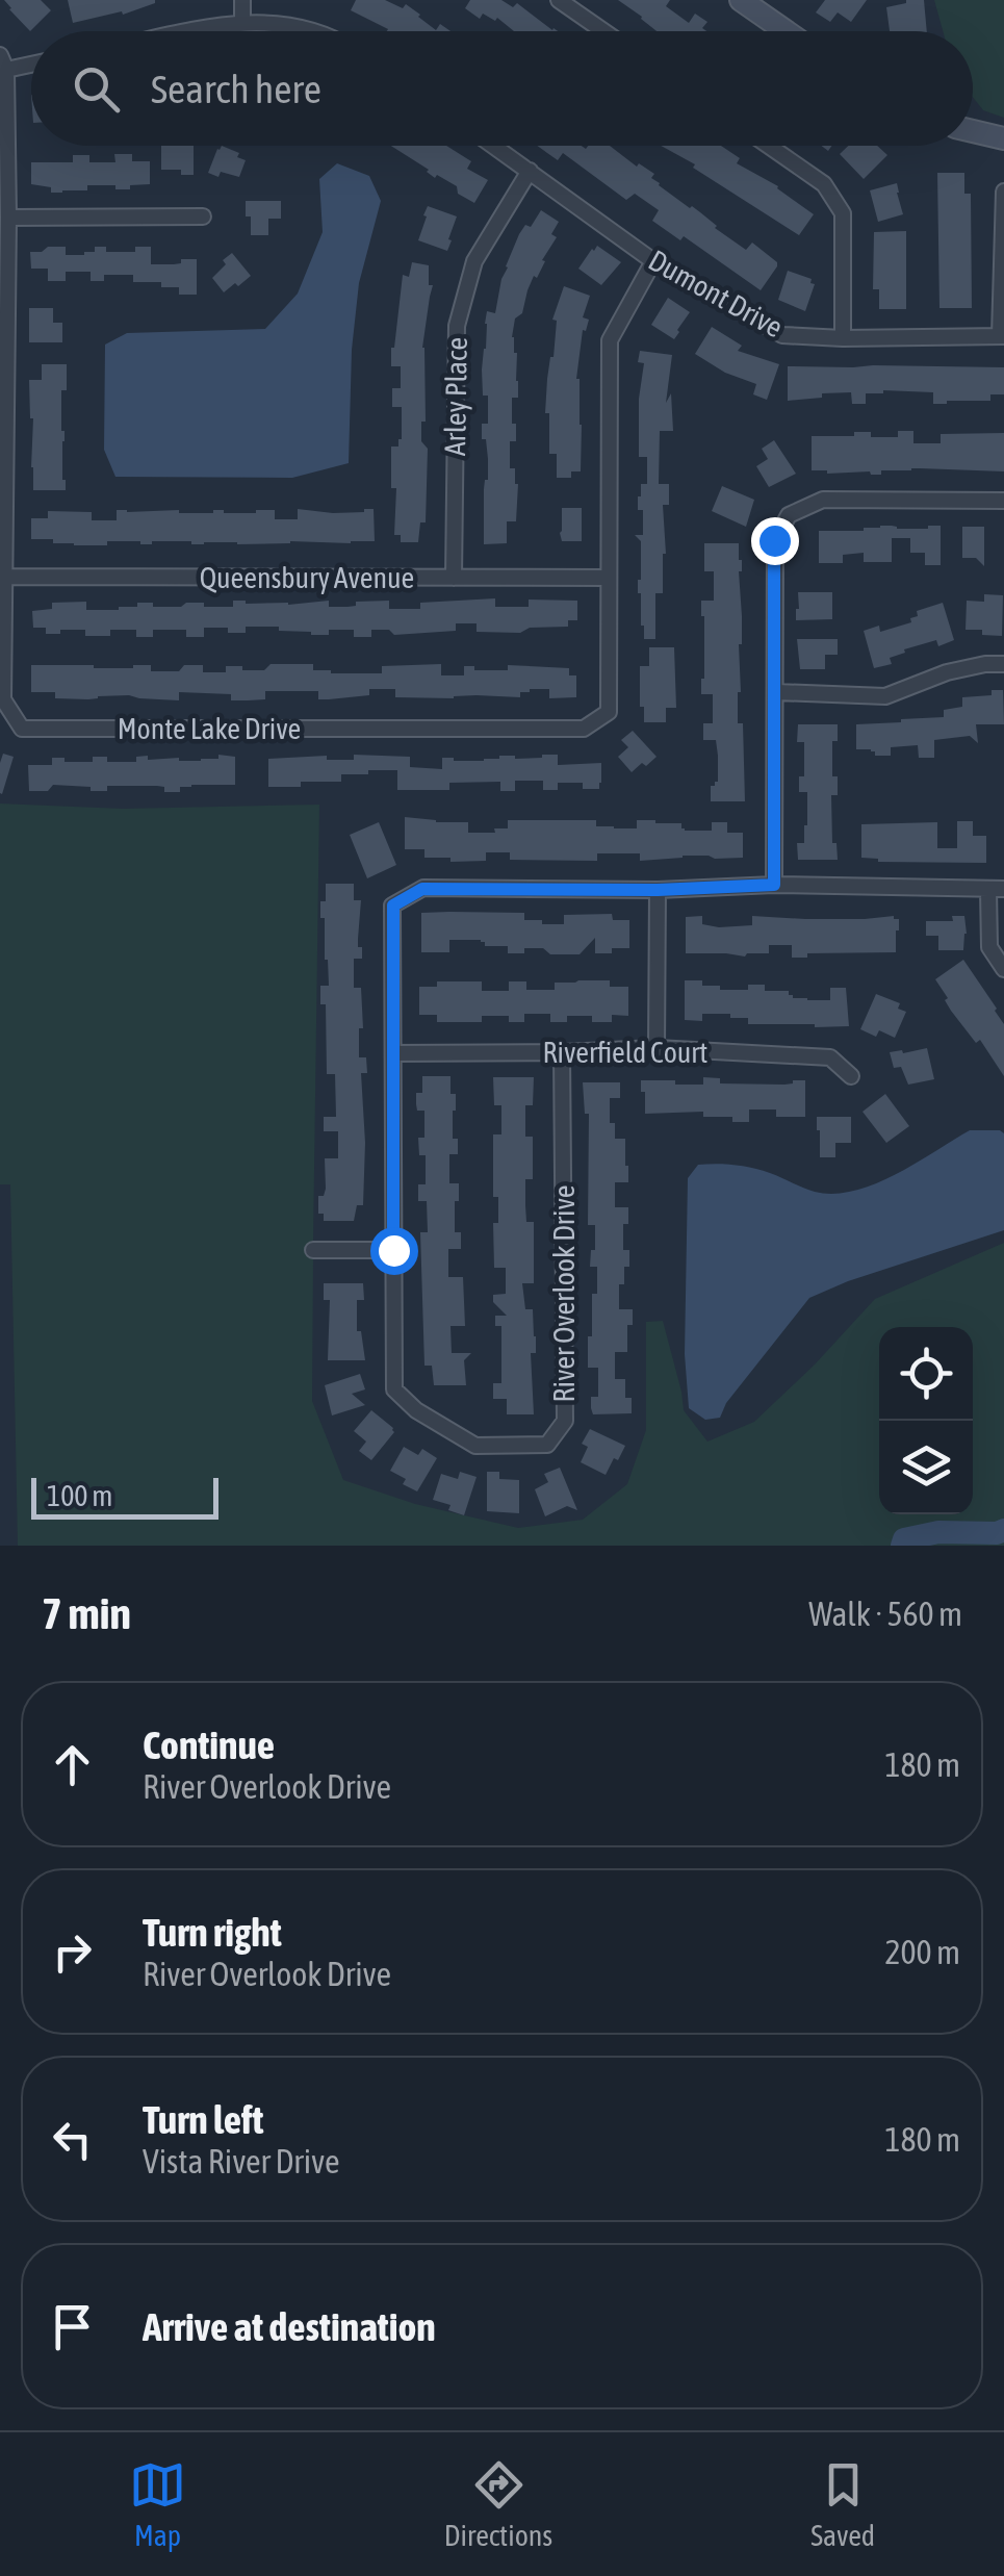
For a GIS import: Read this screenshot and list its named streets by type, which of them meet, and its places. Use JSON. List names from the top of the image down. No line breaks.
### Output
{"streets":{"street":["Dumont Drive","Arley Place","Queensbury Avenue","Monte Lake Drive","Riverfield Court","River Overlook Drive"]},"crossings":[["Dumont Drive","Arley Place"],["Dumont Drive","Monte Lake Drive"],["Arley Place","Queensbury Avenue"],["Queensbury Avenue","Monte Lake Drive"],["Riverfield Court","River Overlook Drive"]],"scale_bar":"100 m","page":{"search":"Search here","scale":"100 m","heading":["7 min","Walk · 560 m"],"list":[["Continue","River Overlook Drive","180 m"],["Turn right","River Overlook Drive","200 m"],["Turn left","Vista River Drive","180 m"],"Arrive at destination"],"nav":["Map","Directions","Saved"]}}
